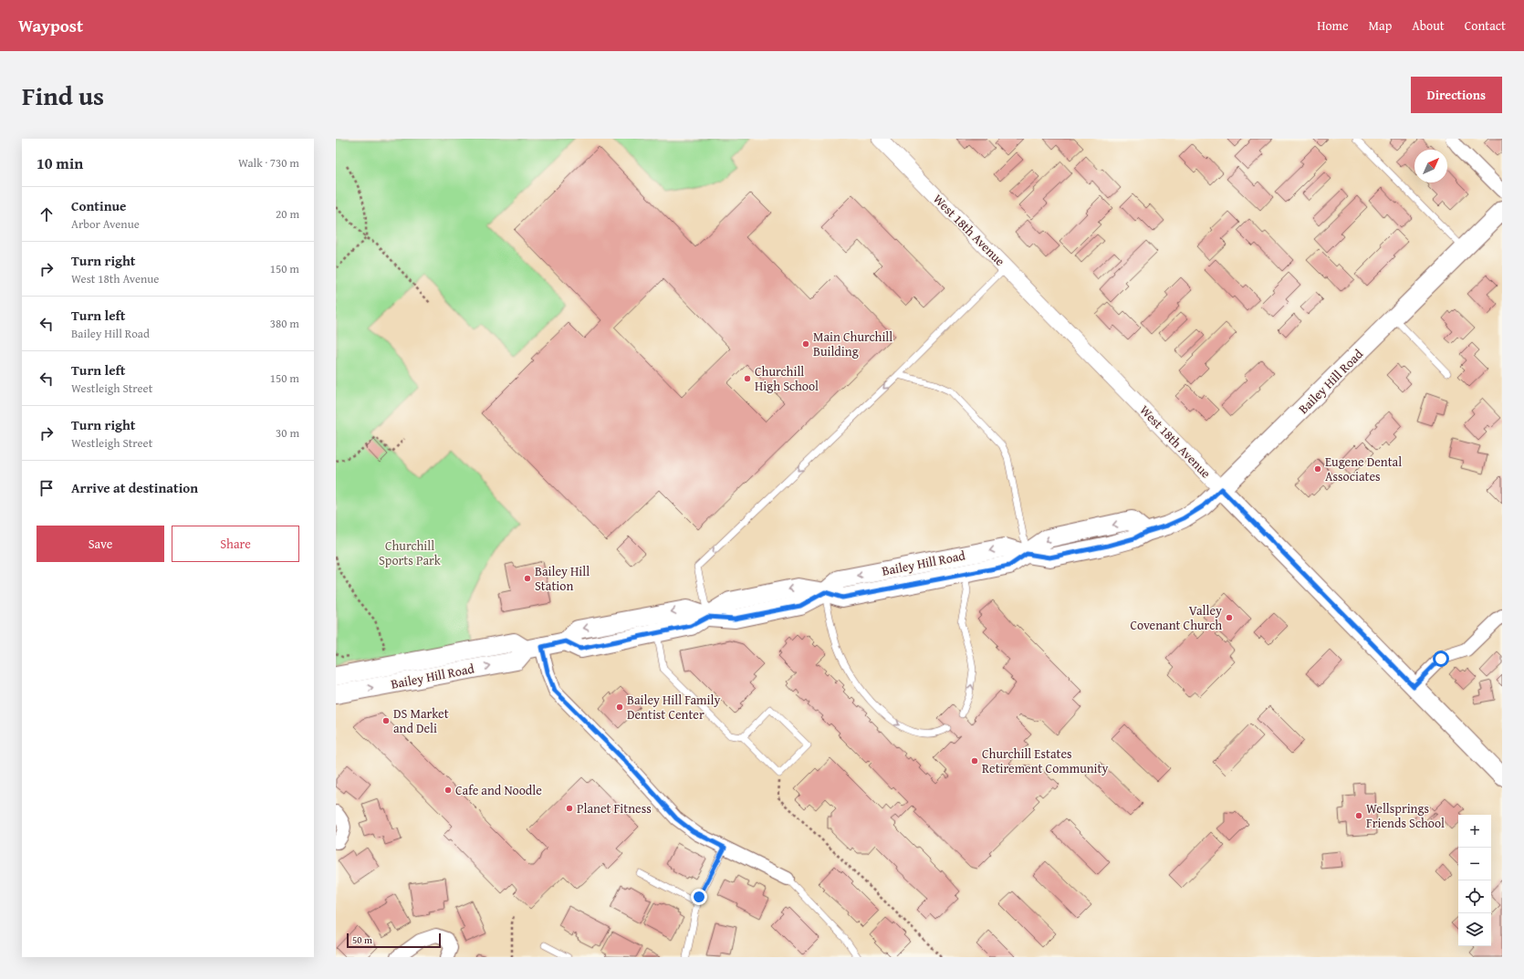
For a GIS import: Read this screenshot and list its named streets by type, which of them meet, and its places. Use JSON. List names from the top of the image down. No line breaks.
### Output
{"streets":{"main road":["West 18th Avenue","Bailey Hill Road"]},"crossings":[["West 18th Avenue","Bailey Hill Road"]],"parks":["Churchill Sports Park"],"places":["Main Churchill Building","Churchill High School","Eugene Dental Associates","Bailey Hill Station","Valley Covenant Church","Bailey Hill Family Dentist Center","DS Market and Deli","Churchill Estates Retirement Community","Cafe and Noodle","Planet Fitness","Wellsprings Friends School"],"scale_bar":"50 m","north":"top right","page":{"header":"Waypost","nav":["Home","Map","About","Contact"],"title":"Find us","buttons":["Directions",["Save","Share"]],"heading":["10 min","Walk · 730 m"],"list":[["Continue","Arbor Avenue","20 m"],["Turn right","West 18th Avenue","150 m"],["Turn left","Bailey Hill Road","380 m"],["Turn left","Westleigh Street","150 m"],["Turn right","Westleigh Street","30 m"],"Arrive at destination"],"map_buttons":["+","−"],"scale":"50 m"}}
